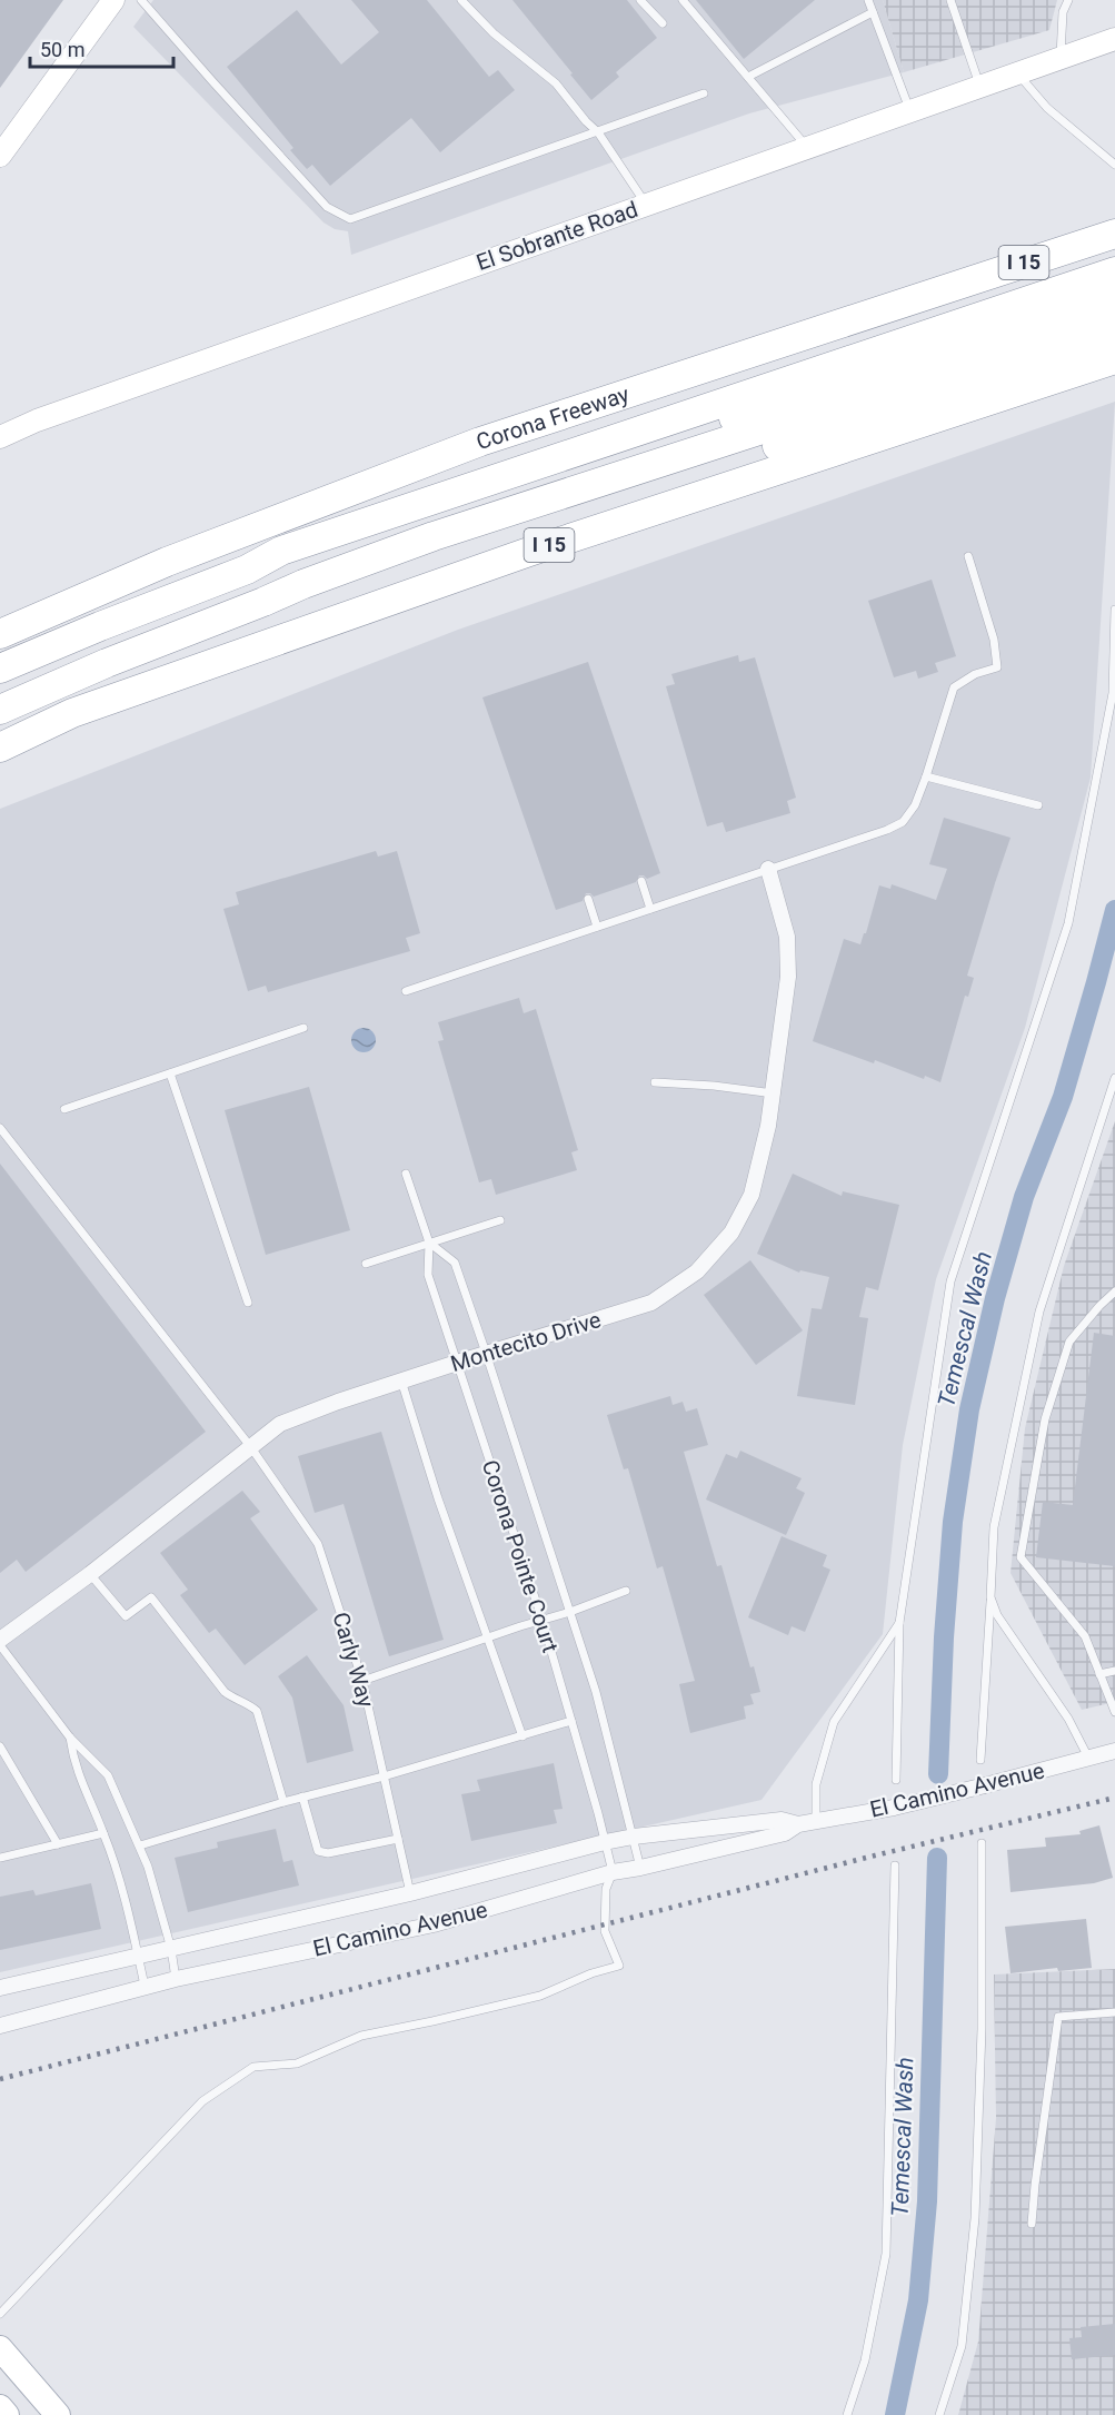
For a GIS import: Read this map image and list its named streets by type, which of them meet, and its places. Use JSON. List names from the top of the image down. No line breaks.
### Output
{"streets":{"highway":["I 15","Corona Freeway"],"street":["El Sobrante Road","Montecito Drive","El Camino Avenue"],"lane":["Corona Pointe Court","Carly Way"]},"crossings":[["Montecito Drive","Corona Pointe Court"],["Montecito Drive","Carly Way"],["Corona Pointe Court","El Camino Avenue"],["Carly Way","El Camino Avenue"]],"water":["Temescal Wash"],"scale_bar":"50 m"}
